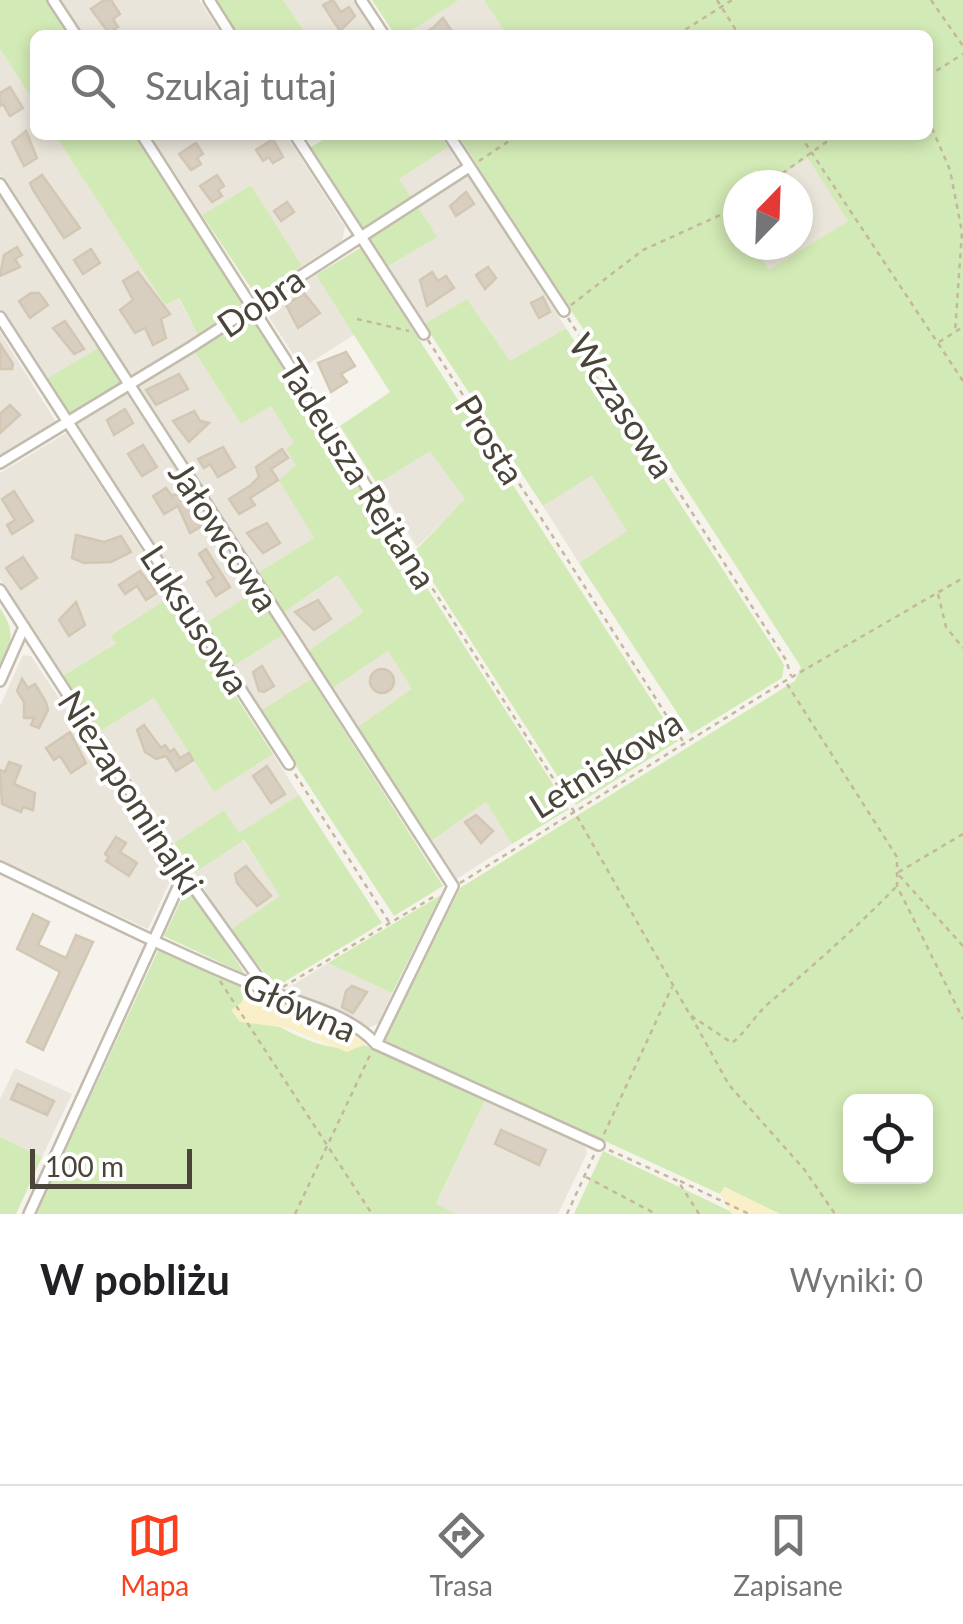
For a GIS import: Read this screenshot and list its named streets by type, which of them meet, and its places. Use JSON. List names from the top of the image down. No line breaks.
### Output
{"streets":{"street":["Dobra","Wczasowa","Tadeusza Rejtana","Jałowcowa","Luksusowa","Niezapominajki","Główna"],"path":["Prosta","Letniskowa"]},"crossings":[["Dobra","Wczasowa"],["Dobra","Tadeusza Rejtana"],["Dobra","Jałowcowa"],["Dobra","Luksusowa"],["Wczasowa","Letniskowa"],["Prosta","Letniskowa"],["Tadeusza Rejtana","Letniskowa"],["Jałowcowa","Letniskowa"],["Letniskowa","Niezapominajki"],["Letniskowa","Główna"],["Niezapominajki","Główna"]],"scale_bar":"100 m","north":"top right","page":{"search":"Szukaj tutaj","scale":"100 m","heading":["W pobliżu","Wyniki: 0"],"nav":["Mapa","Trasa","Zapisane"]}}
